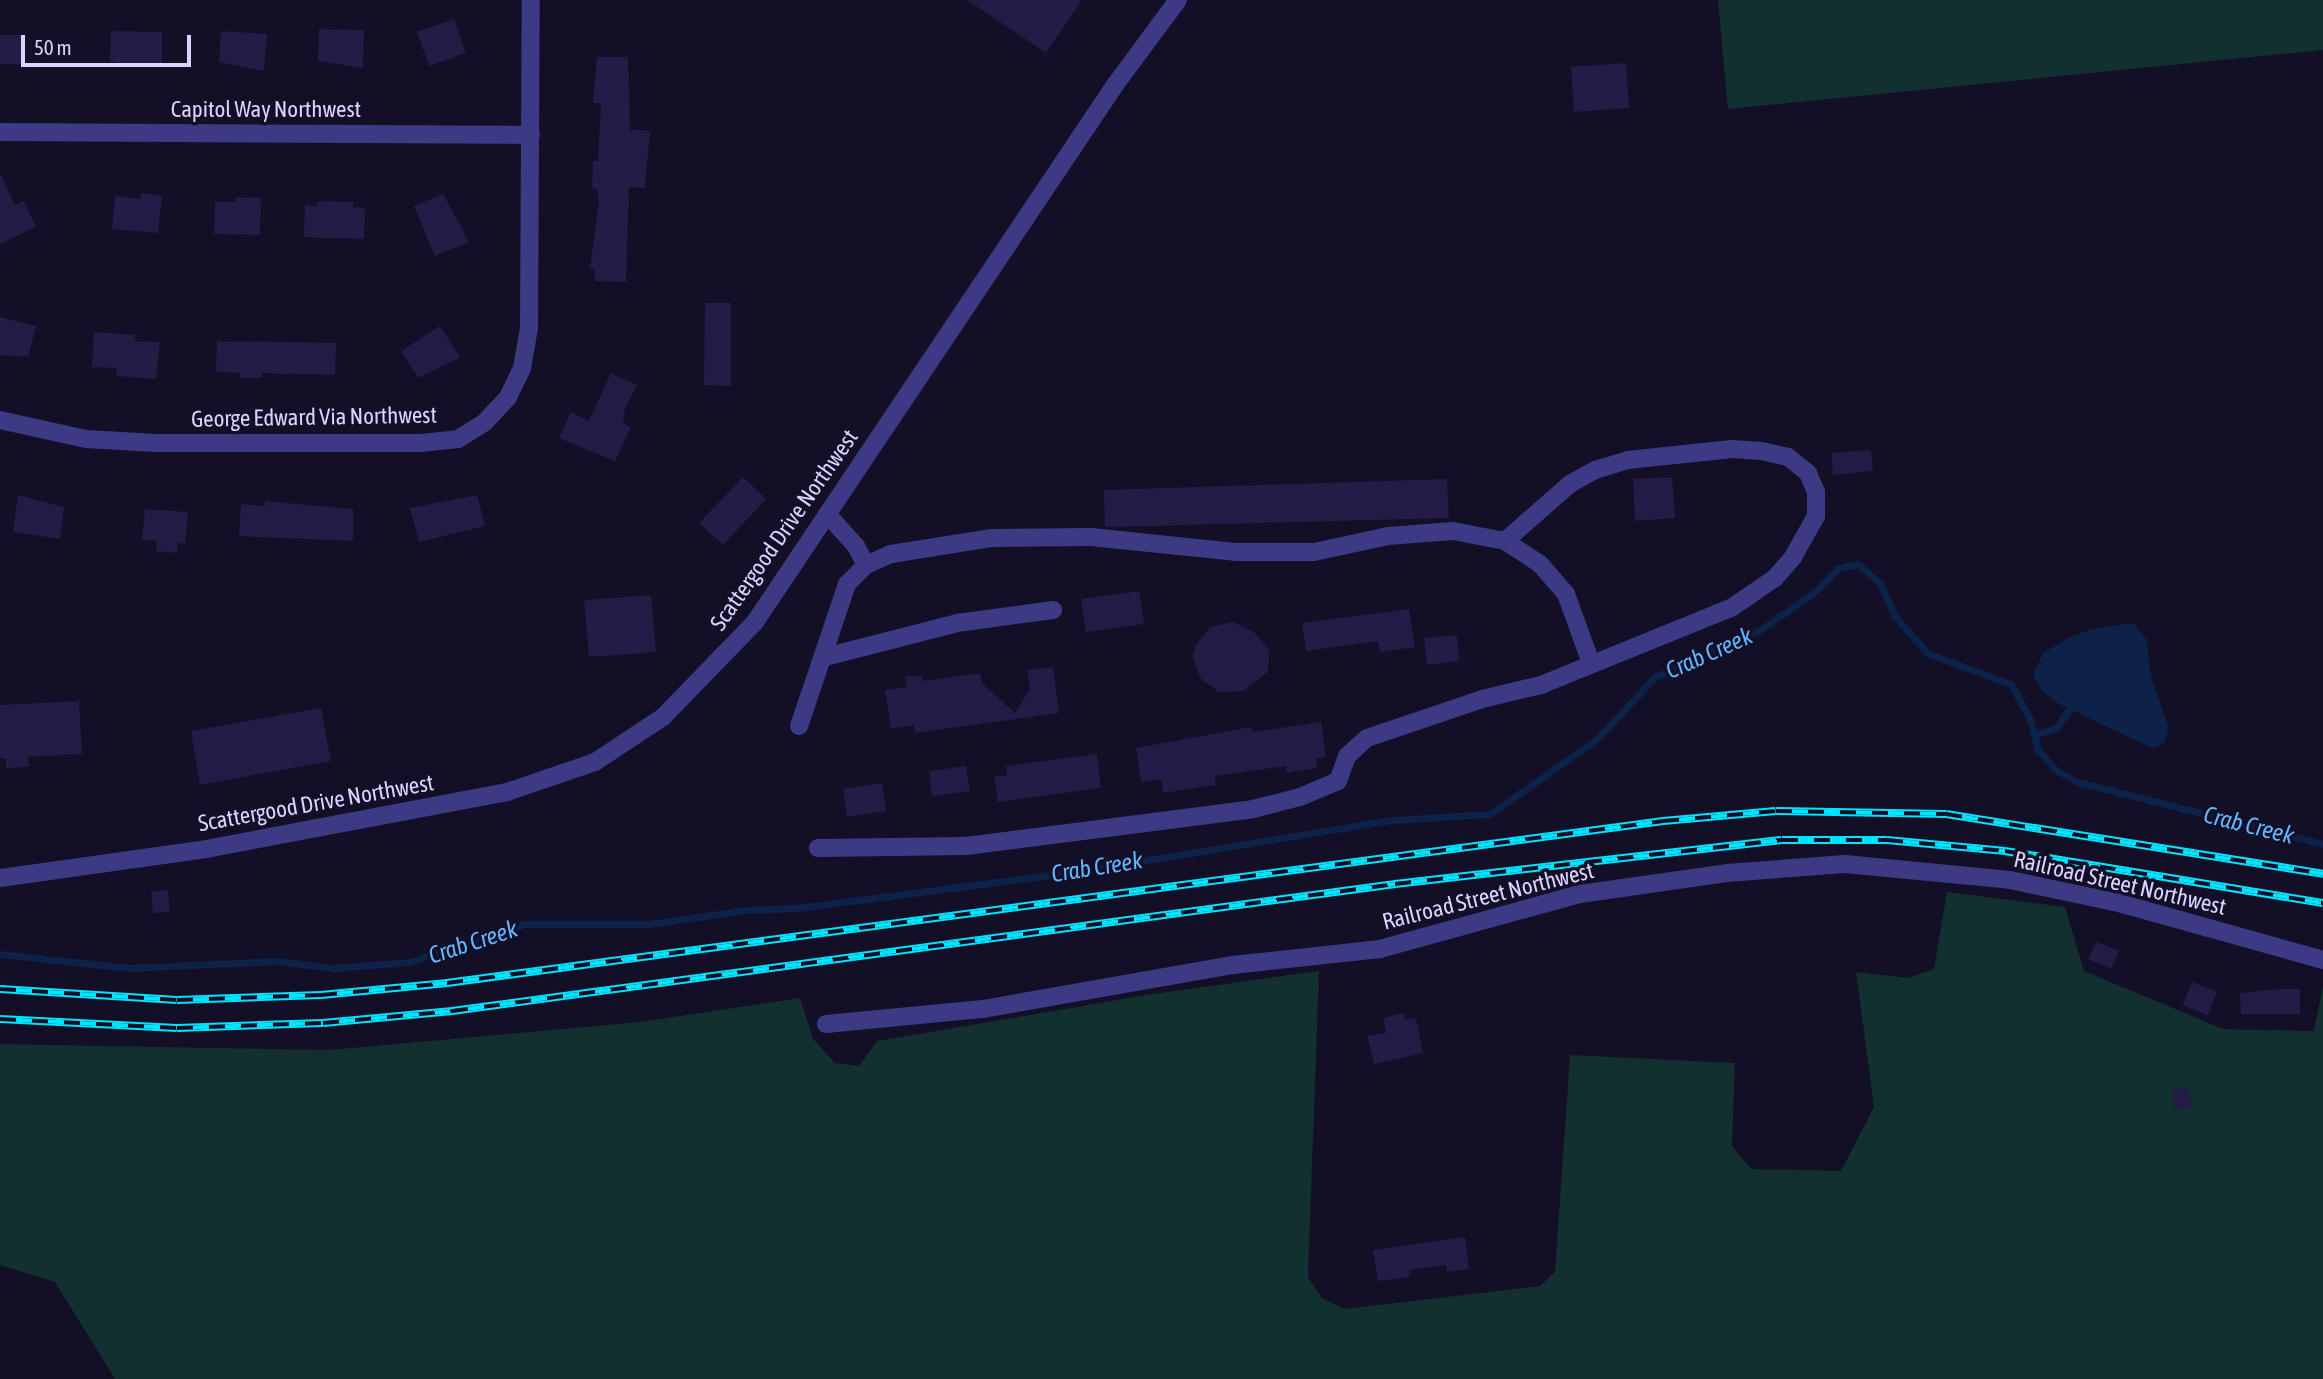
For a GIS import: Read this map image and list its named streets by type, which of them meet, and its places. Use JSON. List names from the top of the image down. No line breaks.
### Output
{"streets":{"street":["Capitol Way Northwest","George Edward Via Northwest","Scattergood Drive Northwest","Railroad Street Northwest"]},"crossings":[["Capitol Way Northwest","George Edward Via Northwest"]],"water":["Crab Creek"],"scale_bar":"50 m"}
